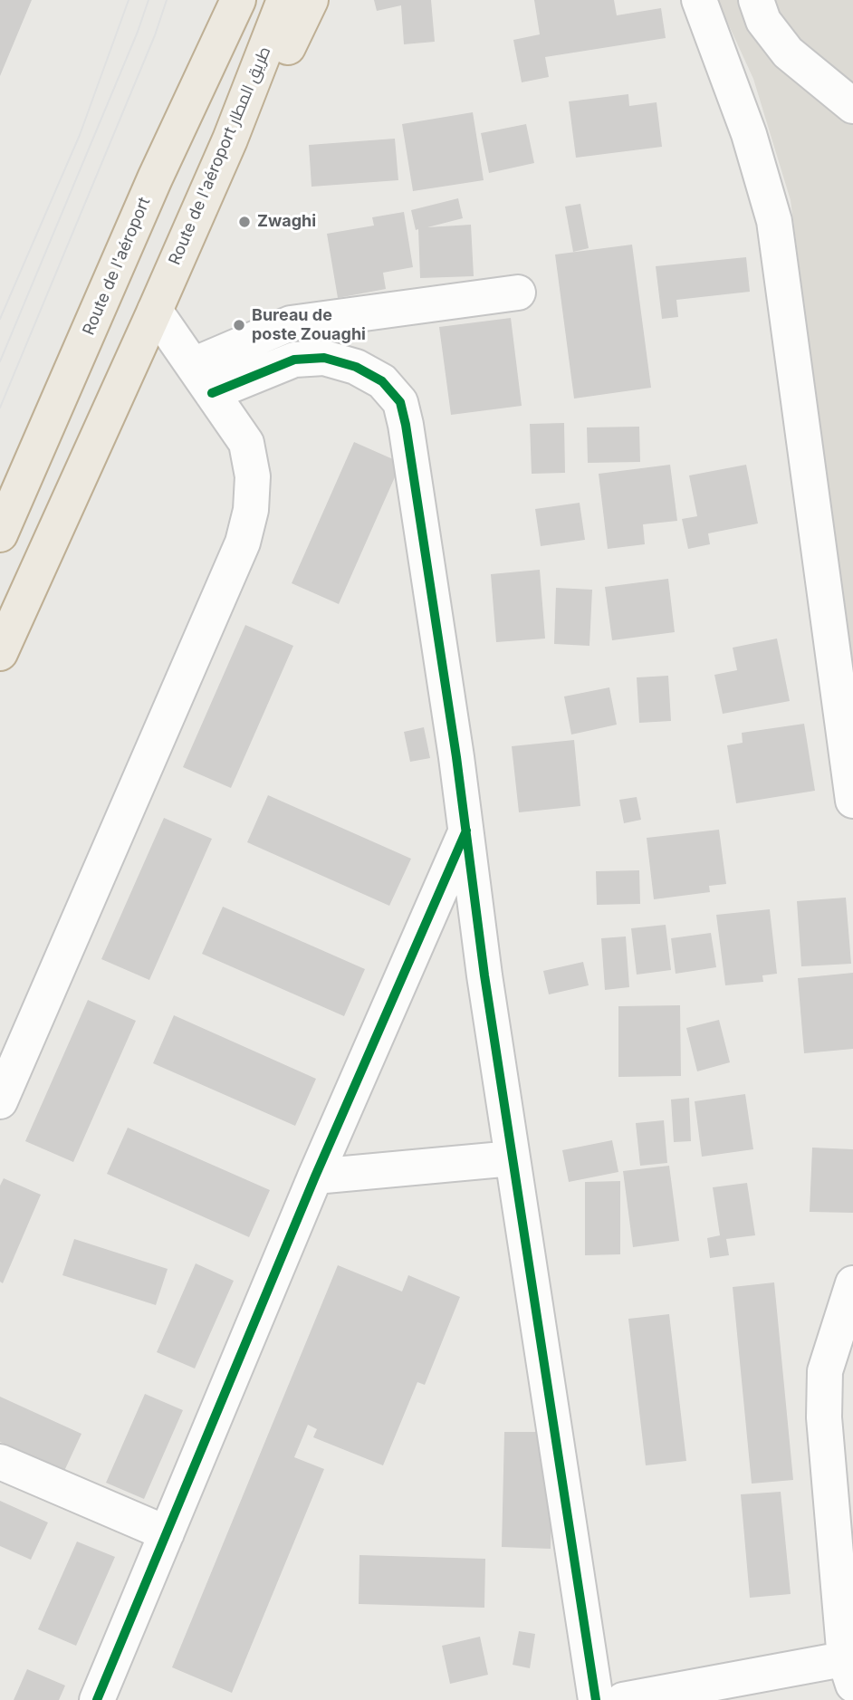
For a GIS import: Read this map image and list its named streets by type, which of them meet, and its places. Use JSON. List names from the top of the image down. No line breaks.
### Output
{"streets":{"highway":["Route de l'aéroport طريق المطار","Route de l'aéroport"]},"places":["Zwaghi","Bureau de poste Zouaghi"]}
